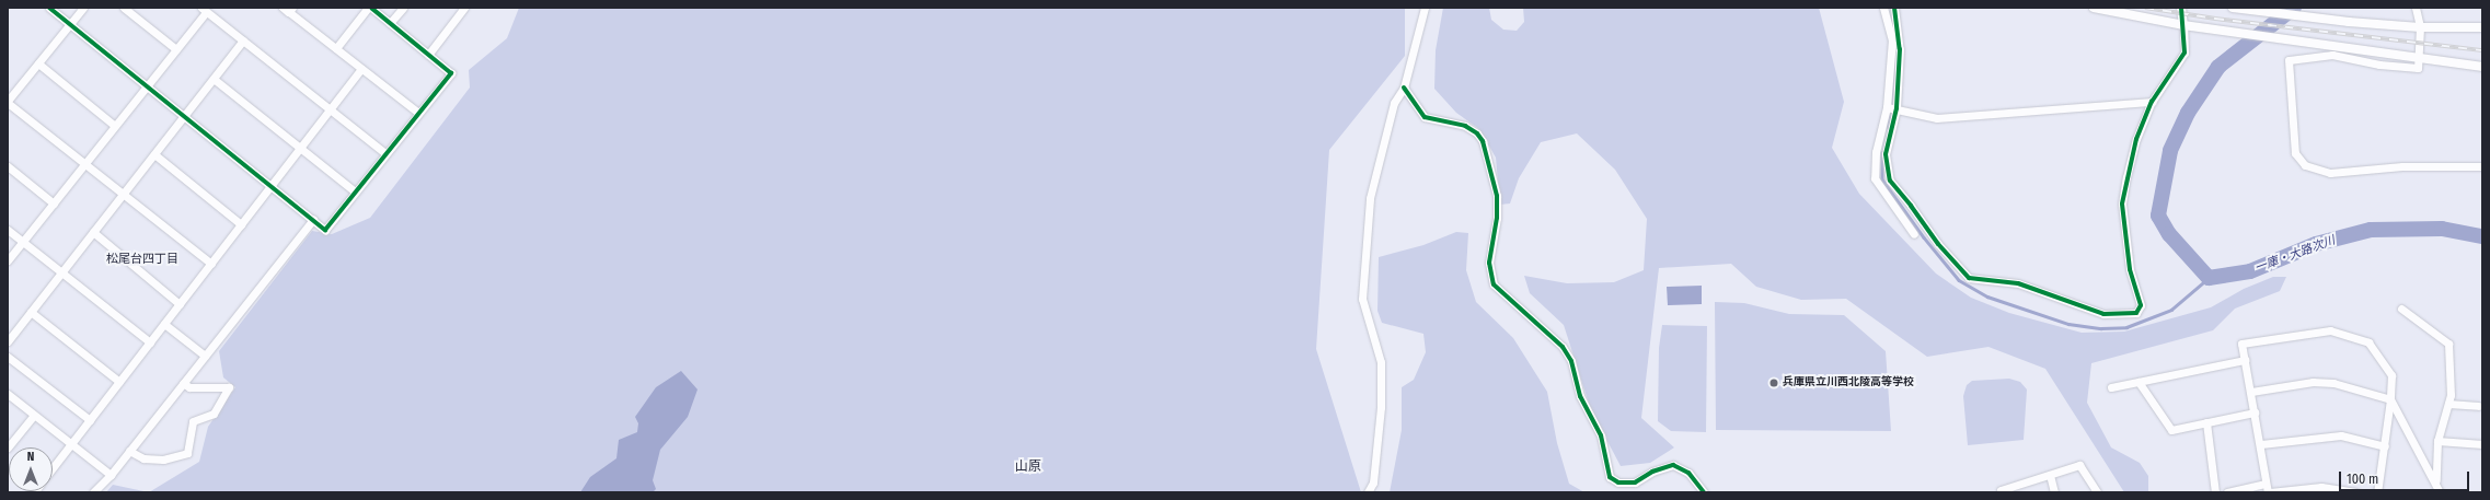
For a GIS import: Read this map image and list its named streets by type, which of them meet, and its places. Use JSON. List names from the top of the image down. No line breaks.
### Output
{"districts":["松尾台四丁目","山原"],"water":["一庫・大路次川"],"places":["兵庫県立川西北陵高等学校"],"scale_bar":"100 m","north":"top"}
